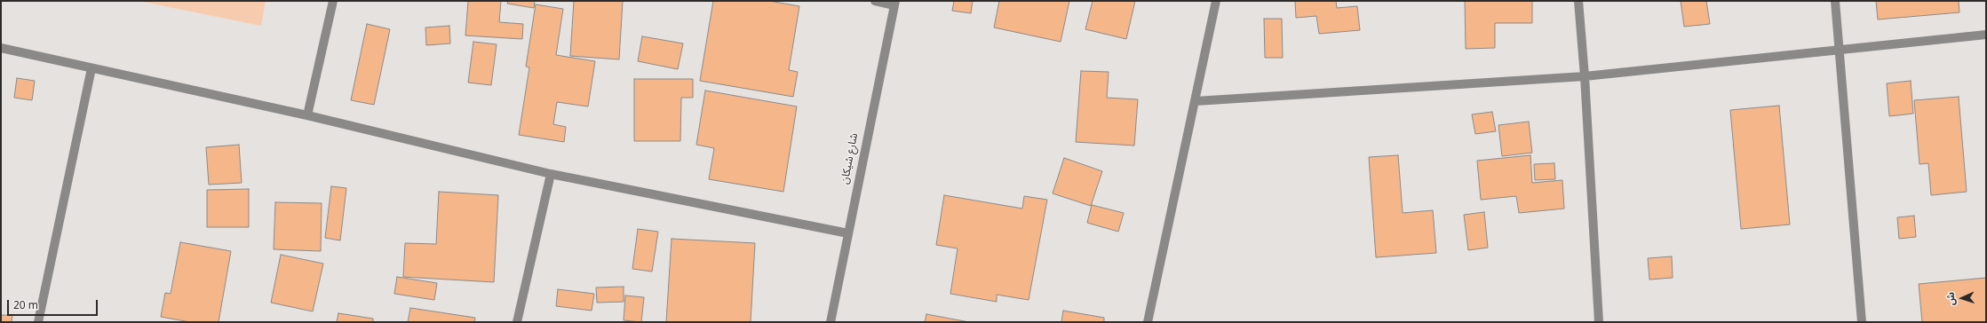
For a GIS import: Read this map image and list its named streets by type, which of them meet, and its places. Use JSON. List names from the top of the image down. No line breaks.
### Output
{"streets":{"street":["شارع شيكان"]},"scale_bar":"20 m","north":"left"}
